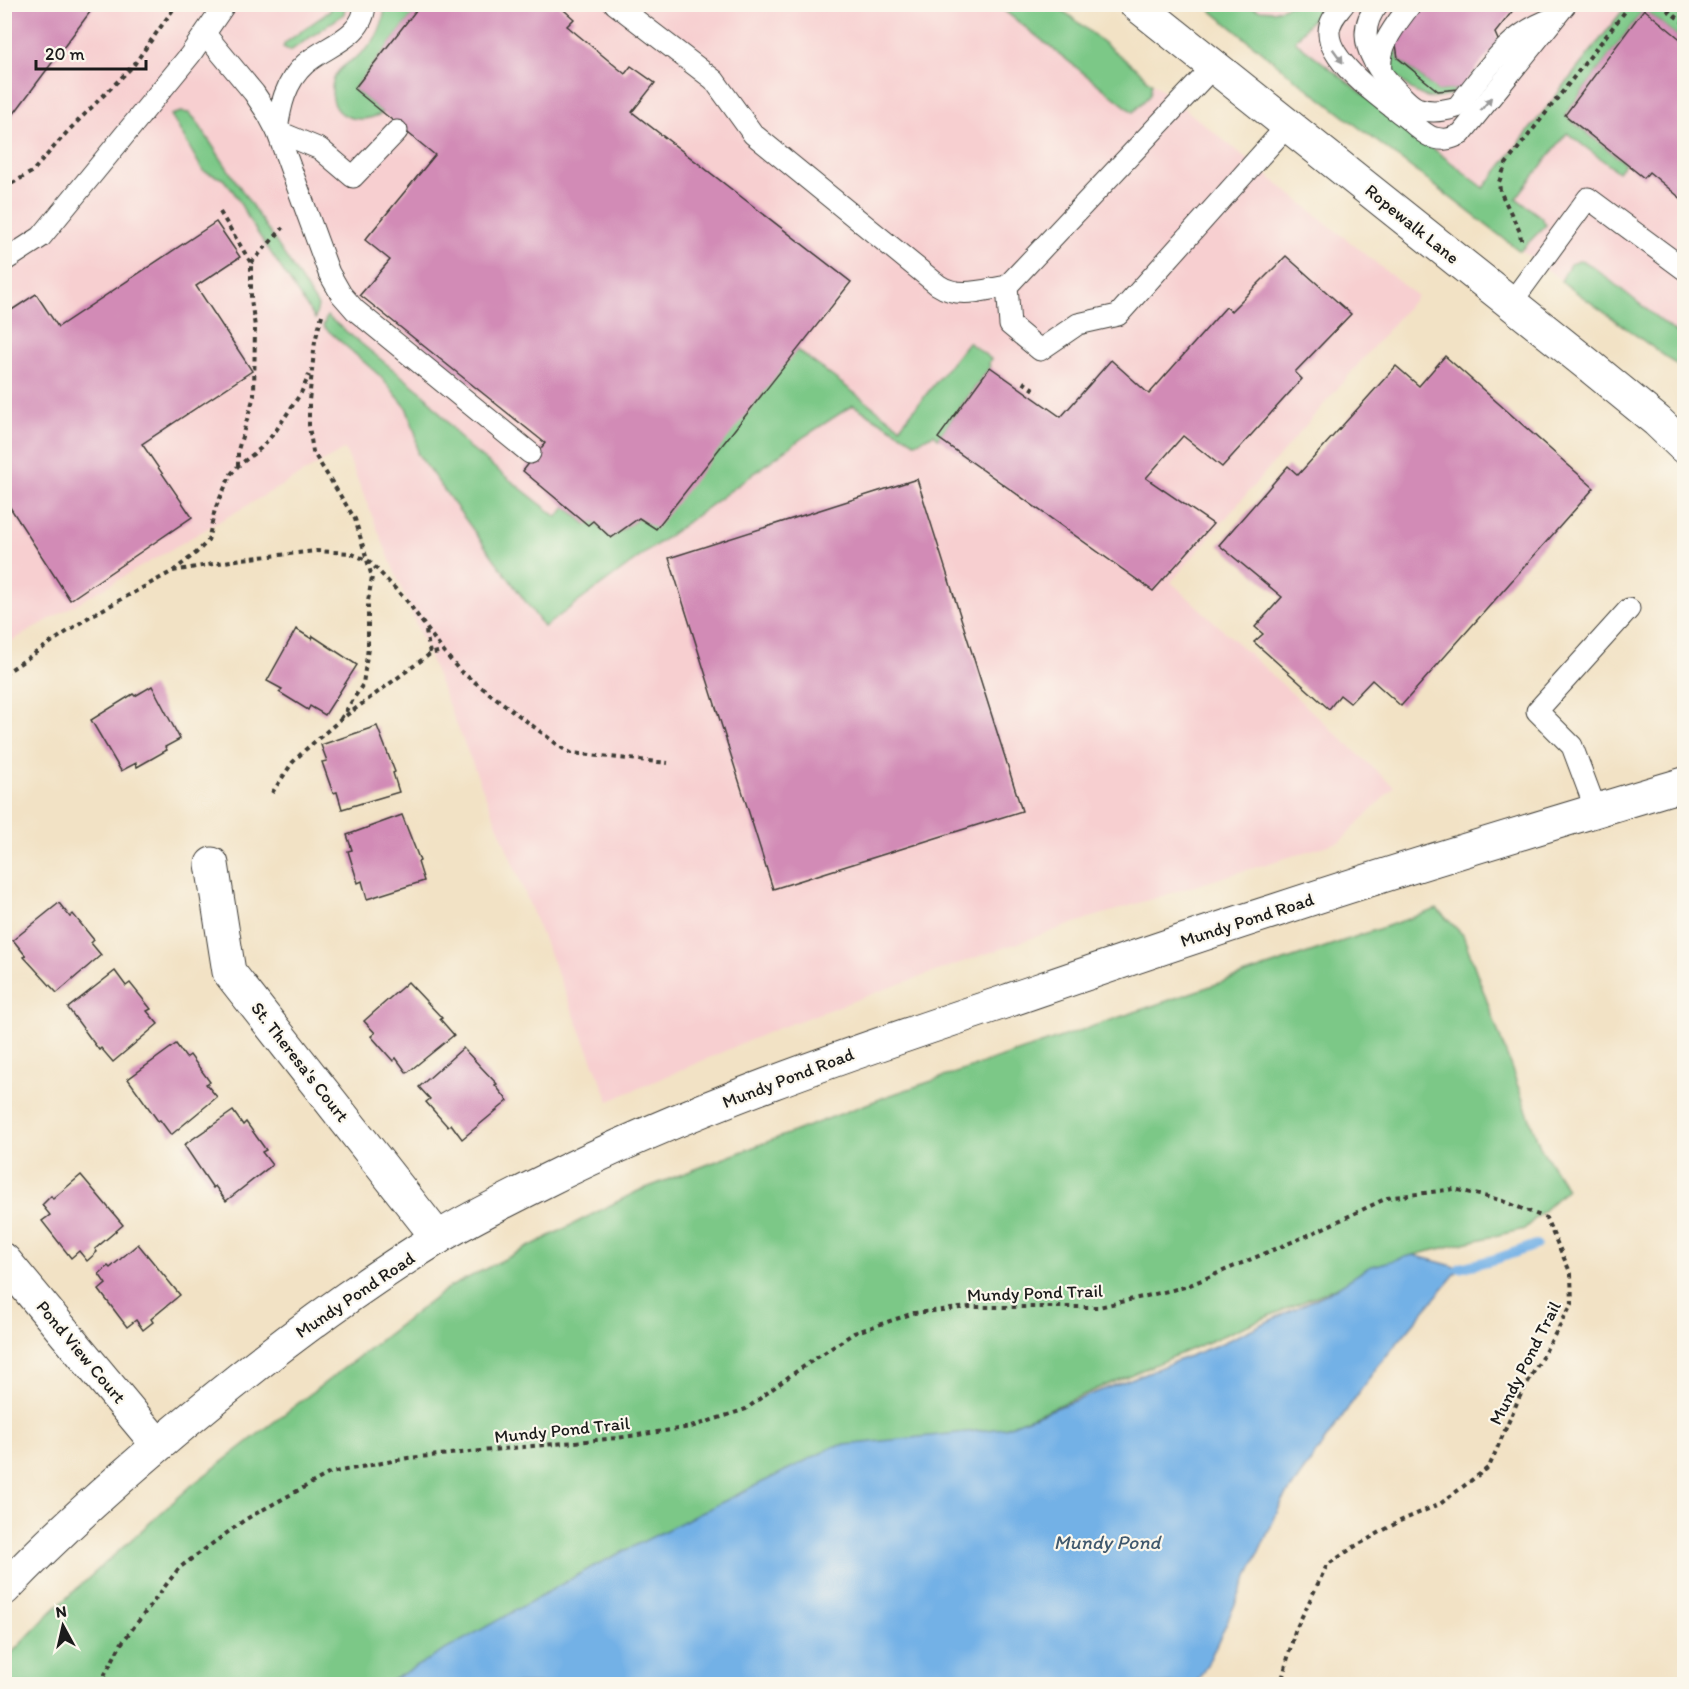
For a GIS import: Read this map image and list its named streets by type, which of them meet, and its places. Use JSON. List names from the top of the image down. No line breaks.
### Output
{"streets":{"street":["Ropewalk Lane","Mundy Pond Road","St. Theresa's Court","Pond View Court"],"path":["Mundy Pond Trail"]},"crossings":[["Mundy Pond Road","St. Theresa's Court"],["Mundy Pond Road","Pond View Court"]],"water":["Mundy Pond"],"scale_bar":"20 m","north":"top"}
